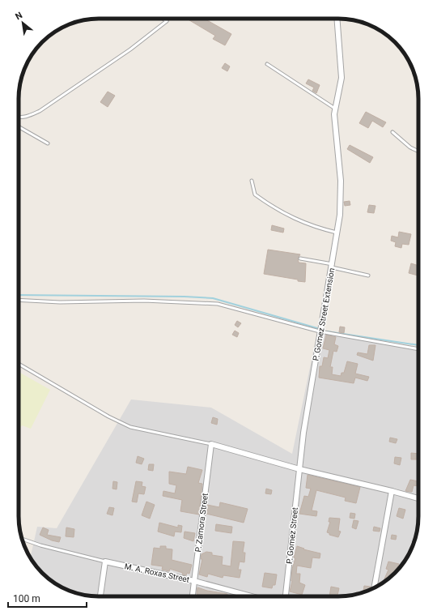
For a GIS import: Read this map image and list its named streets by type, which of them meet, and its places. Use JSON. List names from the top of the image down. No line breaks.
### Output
{"streets":{"street":["P. Gomez Street Extension","P. Zamora Street","P. Gomez Street","M. A. Roxas Street"]},"crossings":[["P. Gomez Street Extension","P. Gomez Street"],["P. Zamora Street","M. A. Roxas Street"]],"scale_bar":"100 m","north":"top left"}
